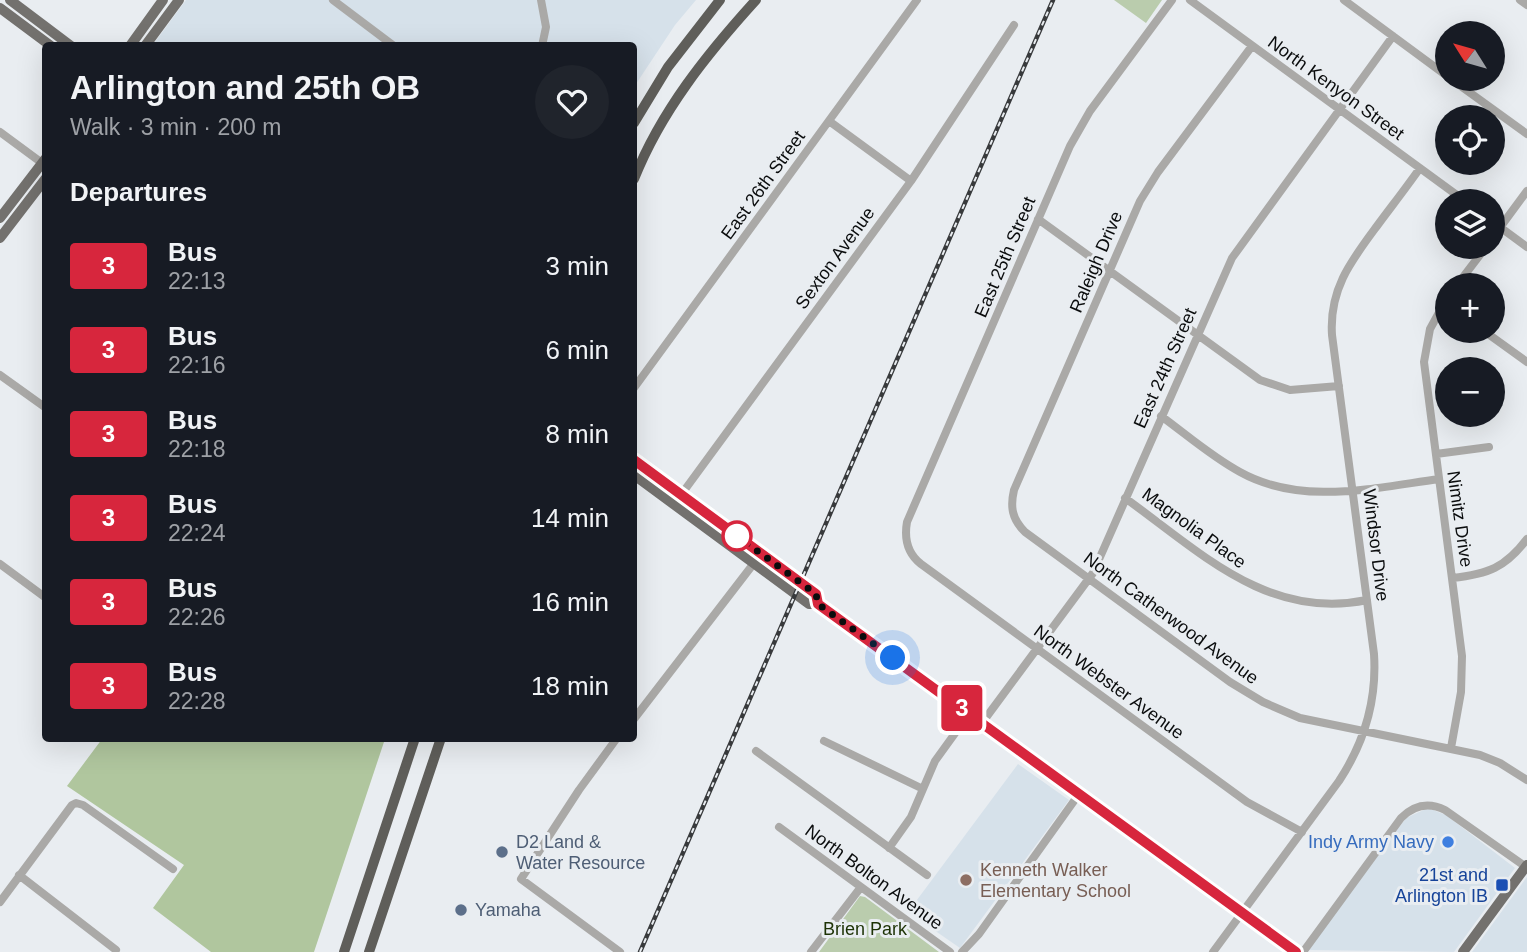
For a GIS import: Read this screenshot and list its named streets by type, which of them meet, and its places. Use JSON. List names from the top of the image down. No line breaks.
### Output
{"streets":{"street":["North Kenyon Street","East 26th Street","East 25th Street","Sexton Avenue","Raleigh Drive","East 24th Street","Nimitz Drive","Magnolia Place","Windsor Drive","North Catherwood Avenue","North Webster Avenue","North Bolton Avenue"]},"crossings":[["North Kenyon Street","Raleigh Drive"],["North Kenyon Street","East 24th Street"],["North Kenyon Street","Windsor Drive"],["East 25th Street","North Webster Avenue"],["Raleigh Drive","North Catherwood Avenue"],["East 24th Street","Magnolia Place"],["East 24th Street","North Catherwood Avenue"],["East 24th Street","North Webster Avenue"],["Nimitz Drive","North Catherwood Avenue"],["Magnolia Place","Windsor Drive"],["Windsor Drive","North Catherwood Avenue"],["Windsor Drive","North Webster Avenue"]],"parks":["Brien Park"],"places":{"other":["Indy Army Navy","D2 Land & Water Resource","Kenneth Walker Elementary School","Yamaha"],"transit":["21st and Arlington IB"]},"lines":["bus line 3"],"north":"top left","page":{"on_map":"3","map_buttons":["+","−"],"heading":[["Arlington and 25th OB","Walk · 3 min · 200 m"],"Departures"],"list":[{"mark":"3","name":"Bus","note":"22:13","value":"3 min"},{"mark":"3","name":"Bus","note":"22:16","value":"6 min"},{"mark":"3","name":"Bus","note":"22:18","value":"8 min"},{"mark":"3","name":"Bus","note":"22:24","value":"14 min"},{"mark":"3","name":"Bus","note":"22:26","value":"16 min"},{"mark":"3","name":"Bus","note":"22:28","value":"18 min"}]}}
